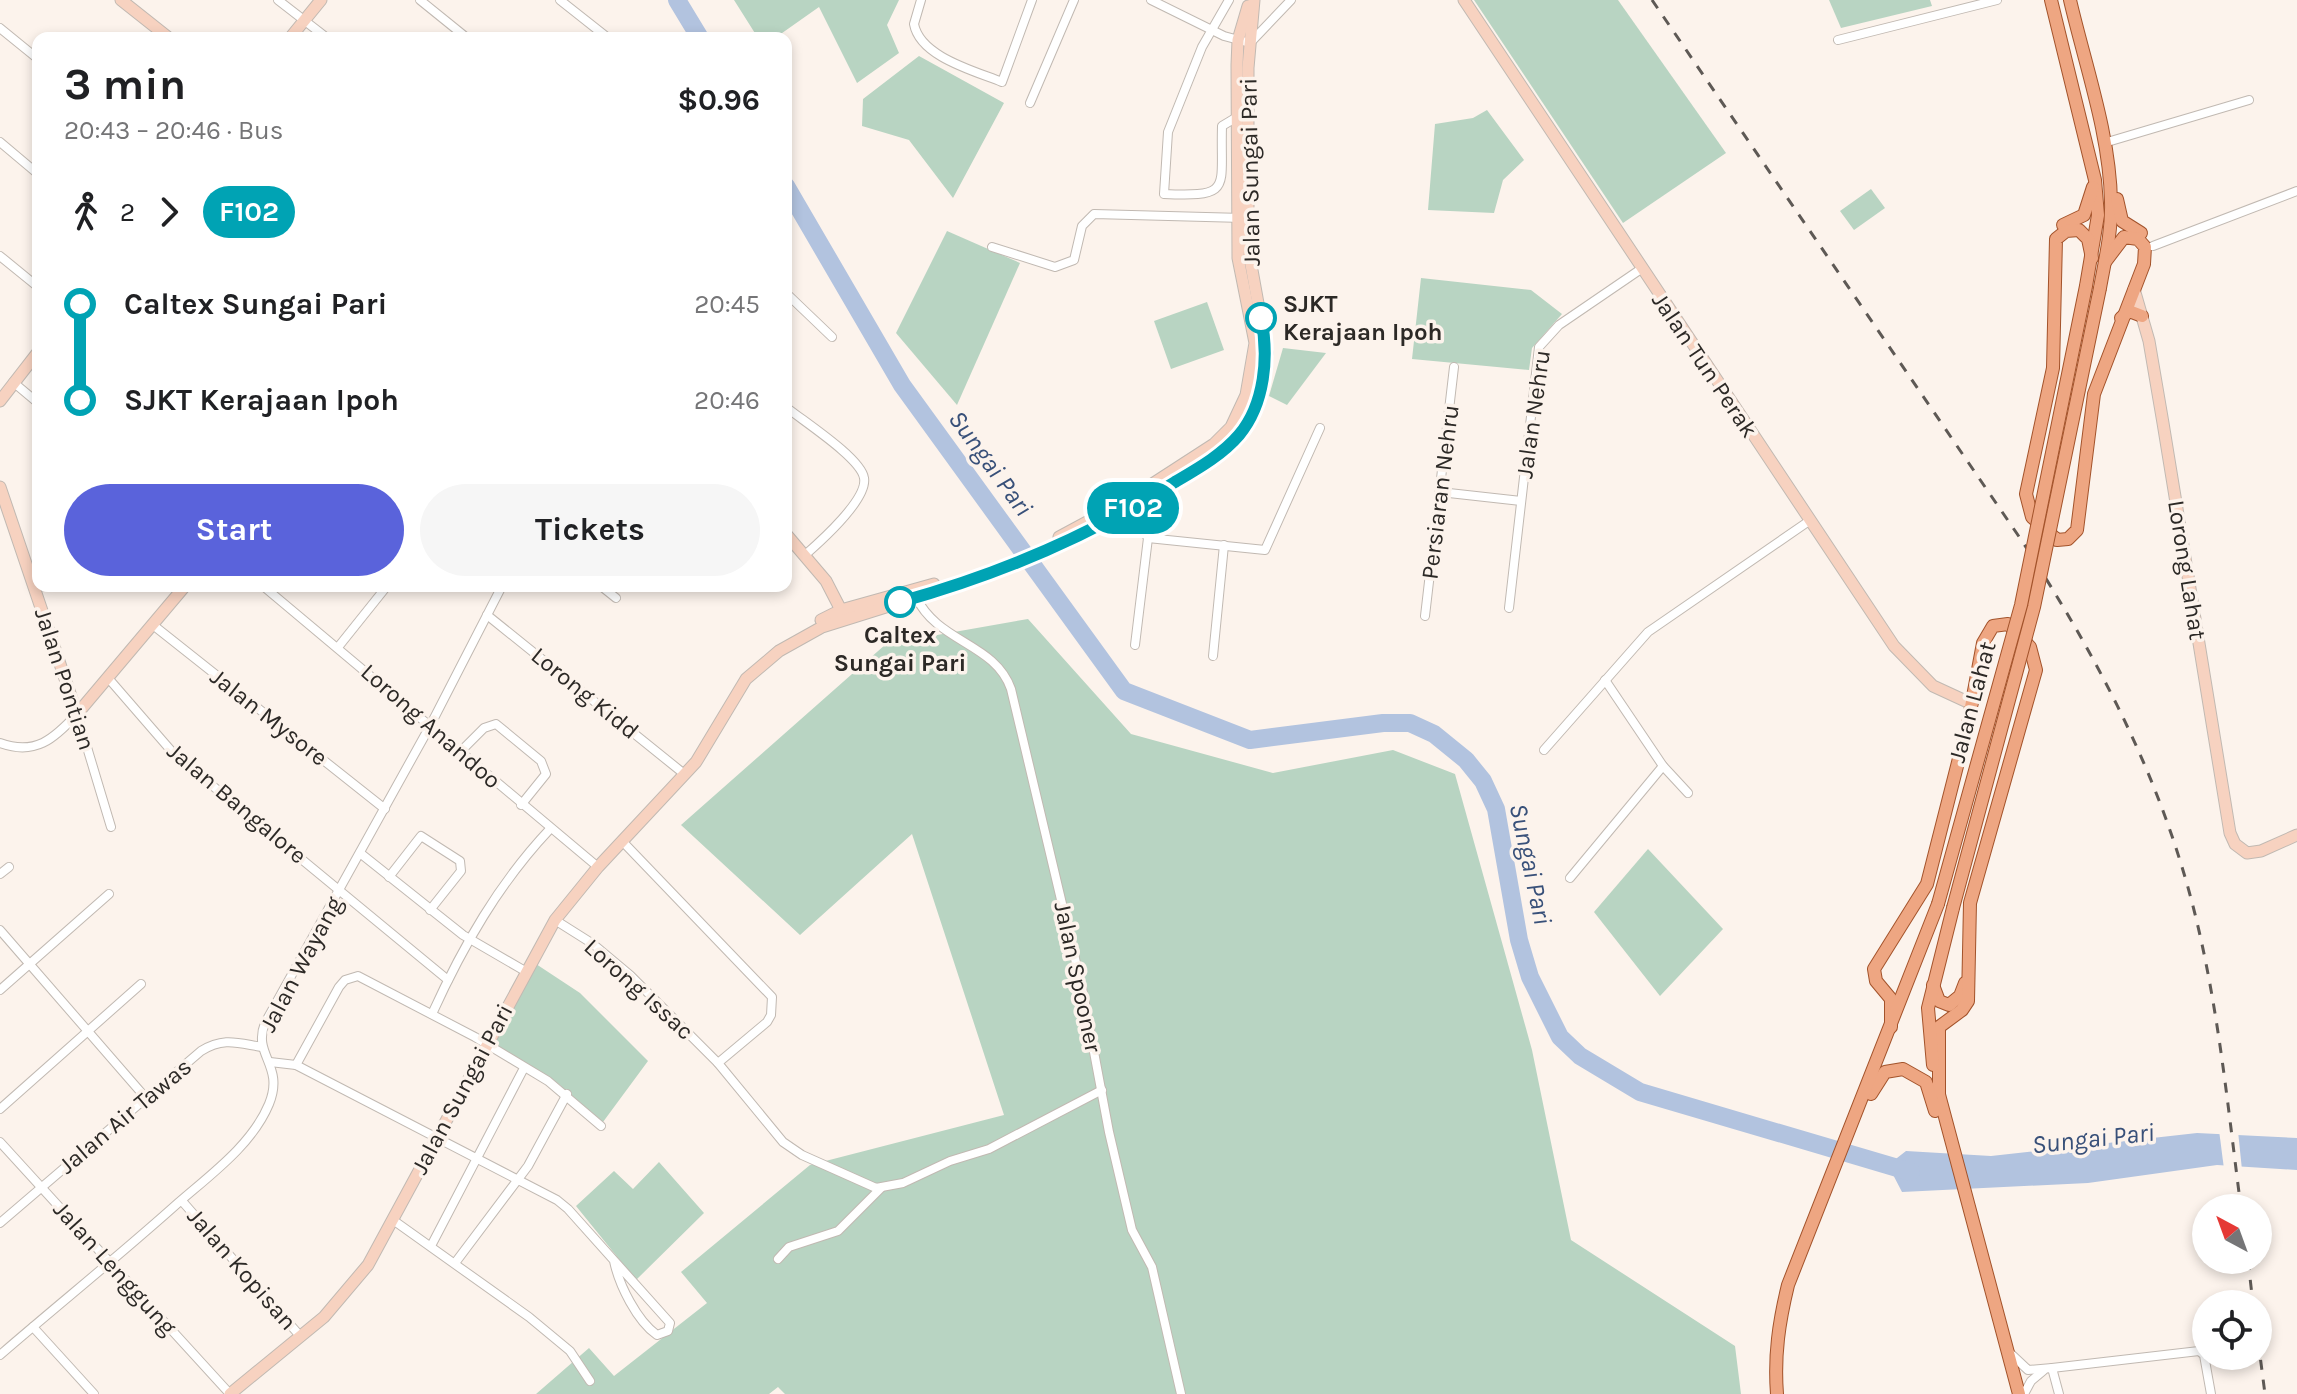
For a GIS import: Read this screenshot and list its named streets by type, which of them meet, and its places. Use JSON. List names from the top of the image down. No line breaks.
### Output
{"streets":{"main road":["Jalan Sungai Pari","Jalan Tun Perak","Lorong Lahat","Jalan Pontian","Jalan Lahat"],"street":["Jalan Nehru","Persiaran Nehru","Lorong Kidd","Jalan Mysore","Lorong Anandoo","Jalan Bangalore","Jalan Wayang","Jalan Spooner","Lorong Issac","Jalan Air Tawas","Jalan Lenggung","Jalan Kopisan"]},"crossings":[["Jalan Sungai Pari","Lorong Kidd"],["Jalan Sungai Pari","Lorong Anandoo"],["Jalan Sungai Pari","Jalan Spooner"],["Jalan Sungai Pari","Lorong Issac"],["Jalan Sungai Pari","Jalan Lenggung"],["Jalan Sungai Pari","Jalan Kopisan"],["Jalan Tun Perak","Jalan Nehru"],["Lorong Kidd","Jalan Wayang"],["Jalan Mysore","Jalan Wayang"],["Lorong Anandoo","Jalan Wayang"],["Jalan Bangalore","Jalan Wayang"],["Jalan Wayang","Jalan Air Tawas"],["Jalan Wayang","Jalan Lenggung"],["Jalan Wayang","Jalan Kopisan"],["Jalan Air Tawas","Jalan Lenggung"]],"water":["Sungai Pari"],"places":["SJKT Kerajaan Ipoh","Caltex Sungai Pari"],"lines":["bus line F102"],"north":"top left","page":{"on_map":"F102","heading":["3 min","20:43 – 20:46 · Bus","$0.96"],"legs":["2","F102"],"list":[{"name":"Caltex Sungai Pari","value":"20:45"},{"name":"SJKT Kerajaan Ipoh","value":"20:46"}],"buttons":["Start","Tickets"]}}
